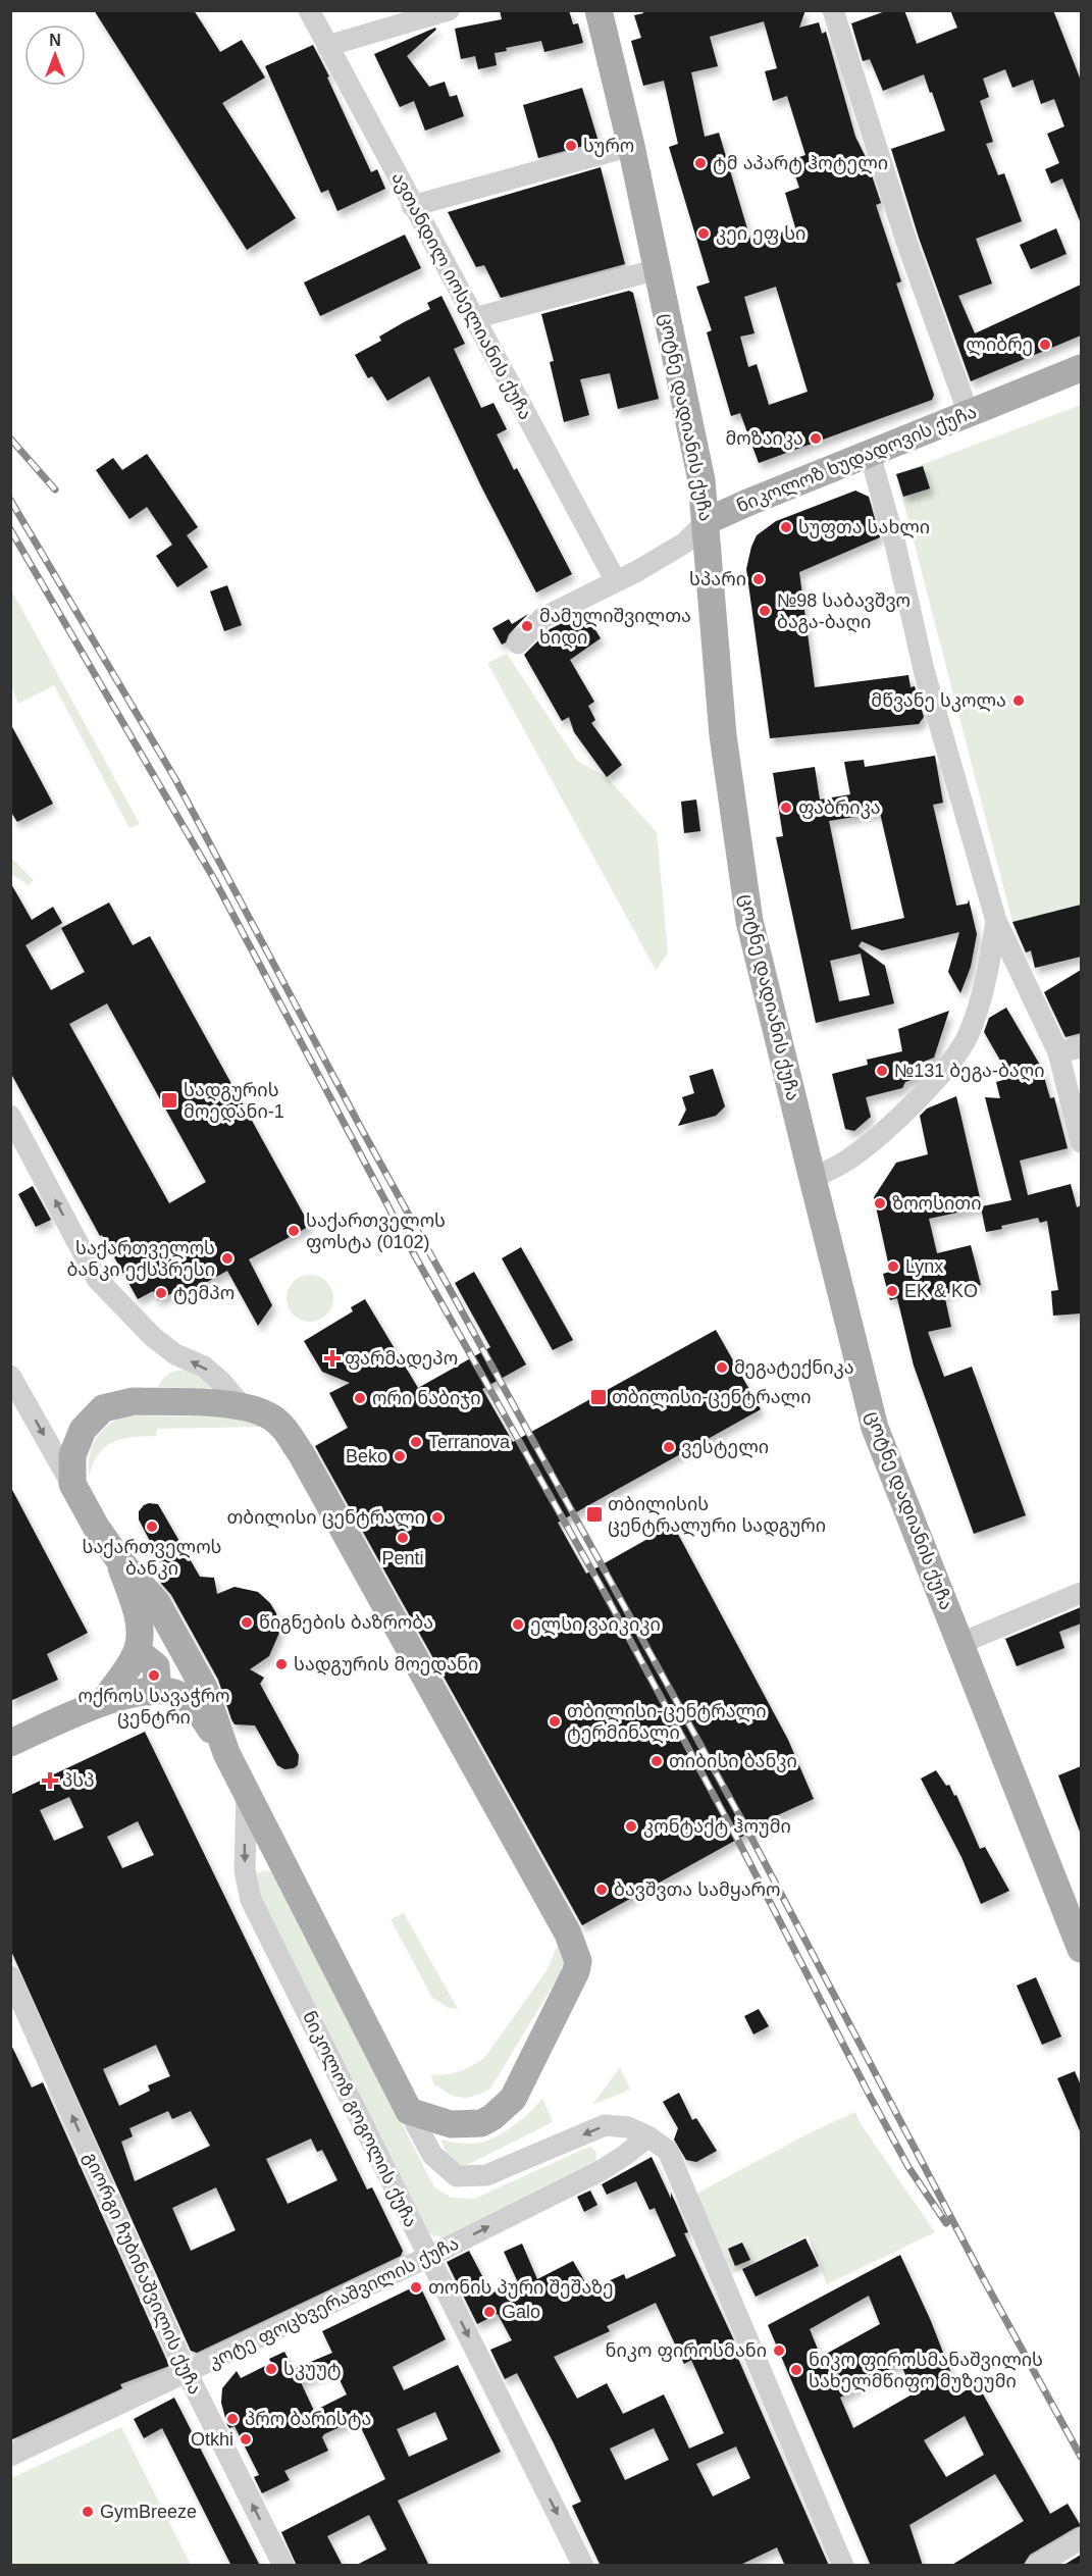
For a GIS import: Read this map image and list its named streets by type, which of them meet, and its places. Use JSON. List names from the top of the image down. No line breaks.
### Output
{"streets":{"main road":["ცოტნე დადიანის ქუჩა","ნიკოლოზ ხუდადოვის ქუჩა"],"street":["ავთანდილ იოსელიანის ქუჩა","ნიკოლოზ გოგოლის ქუჩა","გიორგი ჩუბინაშვილის ქუჩა","კოტე ფოცხვერაშვილის ქუჩა"]},"crossings":[["ავთანდილ იოსელიანის ქუჩა","ნიკოლოზ ხუდადოვის ქუჩა"],["ცოტნე დადიანის ქუჩა","ნიკოლოზ ხუდადოვის ქუჩა"],["ნიკოლოზ გოგოლის ქუჩა","კოტე ფოცხვერაშვილის ქუჩა"],["გიორგი ჩუბინაშვილის ქუჩა","კოტე ფოცხვერაშვილის ქუჩა"]],"one_way":["ნიკოლოზ გოგოლის ქუჩა","გიორგი ჩუბინაშვილის ქუჩა","კოტე ფოცხვერაშვილის ქუჩა"],"places":{"other":["სურო","ტმ აპარტ ჰოტელი","კეი ეფ სი","ლიბრე","მოზაიკა","სუფთა სახლი","სპარი","№98 საბავშვო ბაგა-ბაღი","მამულიშვილთა ხიდი","მწვანე სკოლა","ფაბრიკა","№131 ბეგა-ბაღი","ზოოსითი","საქართველოს ფოსტა (0102)","საქართველოს ბანკი ექსპრესი","Lynx","EK & KO","ტემპო","მეგატექნიკა","ორი ნაბიჯი","Terranova","ვესტელი","Beko","თბილისი ცენტრალი","საქართველოს ბანკი","Penti","წიგნების ბაზრობა","ელსი ვაიკიკი","სადგურის მოედანი","ოქროს სავაჭრო ცენტრი","თბილისი-ცენტრალი ტერმინალი","თიბისი ბანკი","კონტაქტ ჰოუმი","ბავშვთა სამყარო","თონის პური შეშაზე","Galo","ნიკო ფიროსმანი","სკუუტ","ნიკო ფიროსმანაშვილის სახელმწიფო მუზეუმი","პრო ბარისტა","Otkhi","GymBreeze"],"transit":["სადგურის მოედანი-1","თბილისი-ცენტრალი","თბილისის ცენტრალური სადგური"],"health":["ფარმადეპო","პსპ"]},"north":"top"}
